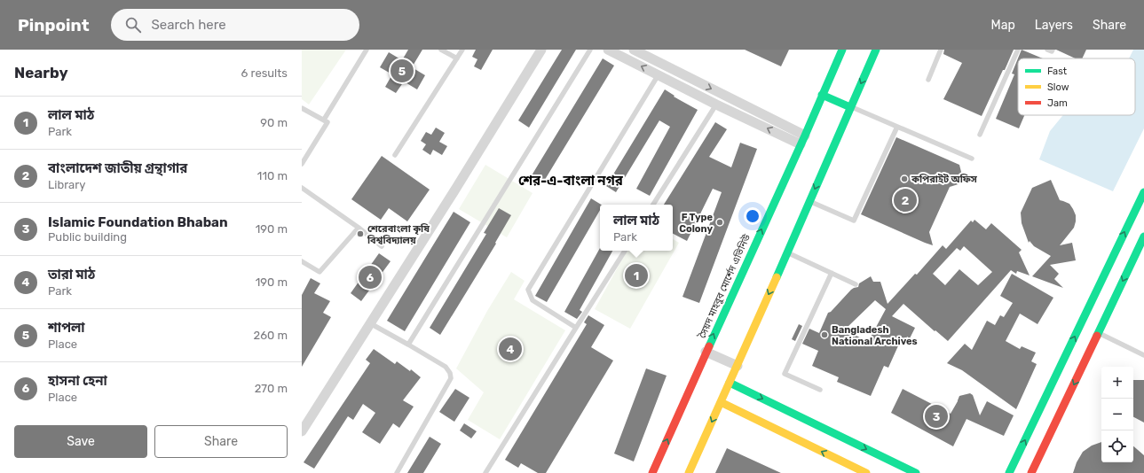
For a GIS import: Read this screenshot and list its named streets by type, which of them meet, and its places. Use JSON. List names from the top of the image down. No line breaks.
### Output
{"streets":{"main road":["সৈয়দ মাহবুব মোর্শেদ এভিনিউ"]},"districts":["শের-এ-বাংলা নগর"],"places":["কপিরাইট অফিস","F Type Colony","শেরেবাংলা কৃষি বিশ্ববিদ্যালয়","Bangladesh National Archives"],"legend":["Fast","Slow","Jam"],"page":{"header":"Pinpoint","search":"Search here","nav":["Map","Layers","Share"],"heading":["Nearby","6 results"],"pins":["5","2","1","6","4","3"],"list":[{"mark":"1","name":"লাল মাঠ","note":"Park","value":"90 m"},{"mark":"2","name":"বাংলাদেশ জাতীয় গ্রন্থাগার","note":"Library","value":"110 m"},{"mark":"3","name":"Islamic Foundation Bhaban","note":"Public building","value":"190 m"},{"mark":"4","name":"তারা মাঠ","note":"Park","value":"190 m"},{"mark":"5","name":"শাপলা","note":"Place","value":"260 m"},{"mark":"6","name":"হাসনা হেনা","note":"Place","value":"270 m"}],"popup":["লাল মাঠ","Park"],"map_buttons":["+","−"],"buttons":["Save","Share"]}}
